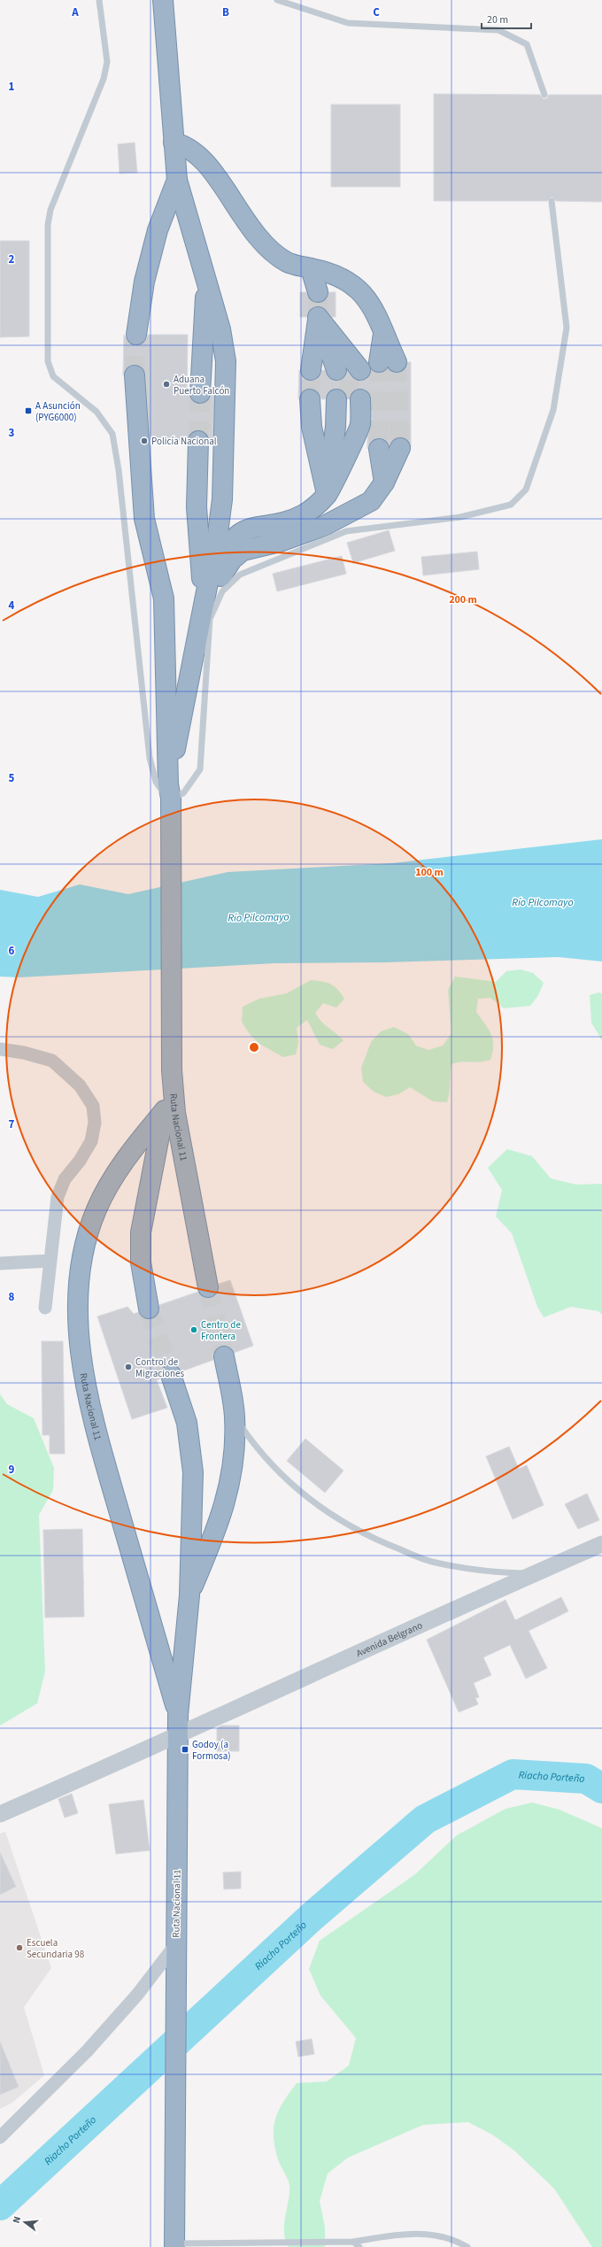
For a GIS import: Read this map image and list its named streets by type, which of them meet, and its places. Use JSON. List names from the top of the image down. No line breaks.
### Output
{"streets":{"highway":["Ruta Nacional 11"],"street":["Avenida Belgrano"]},"crossings":[["Ruta Nacional 11","Avenida Belgrano"]],"water":["Río Pilcomayo","Riacho Porteño"],"places":{"other":["Aduana Puerto Falcón","Policía Nacional","Centro de Frontera","Control de Migraciones","Escuela Secundaria 98"],"transit":["A Asunción (PYG6000)","Godoy (a Formosa)"]},"scale_bar":"20 m","north":"left","grid":{"columns":["A","B","C"],"rows":["1","2","3","4","5","6","7","8","9"]},"rings":["200 m","100 m"]}
